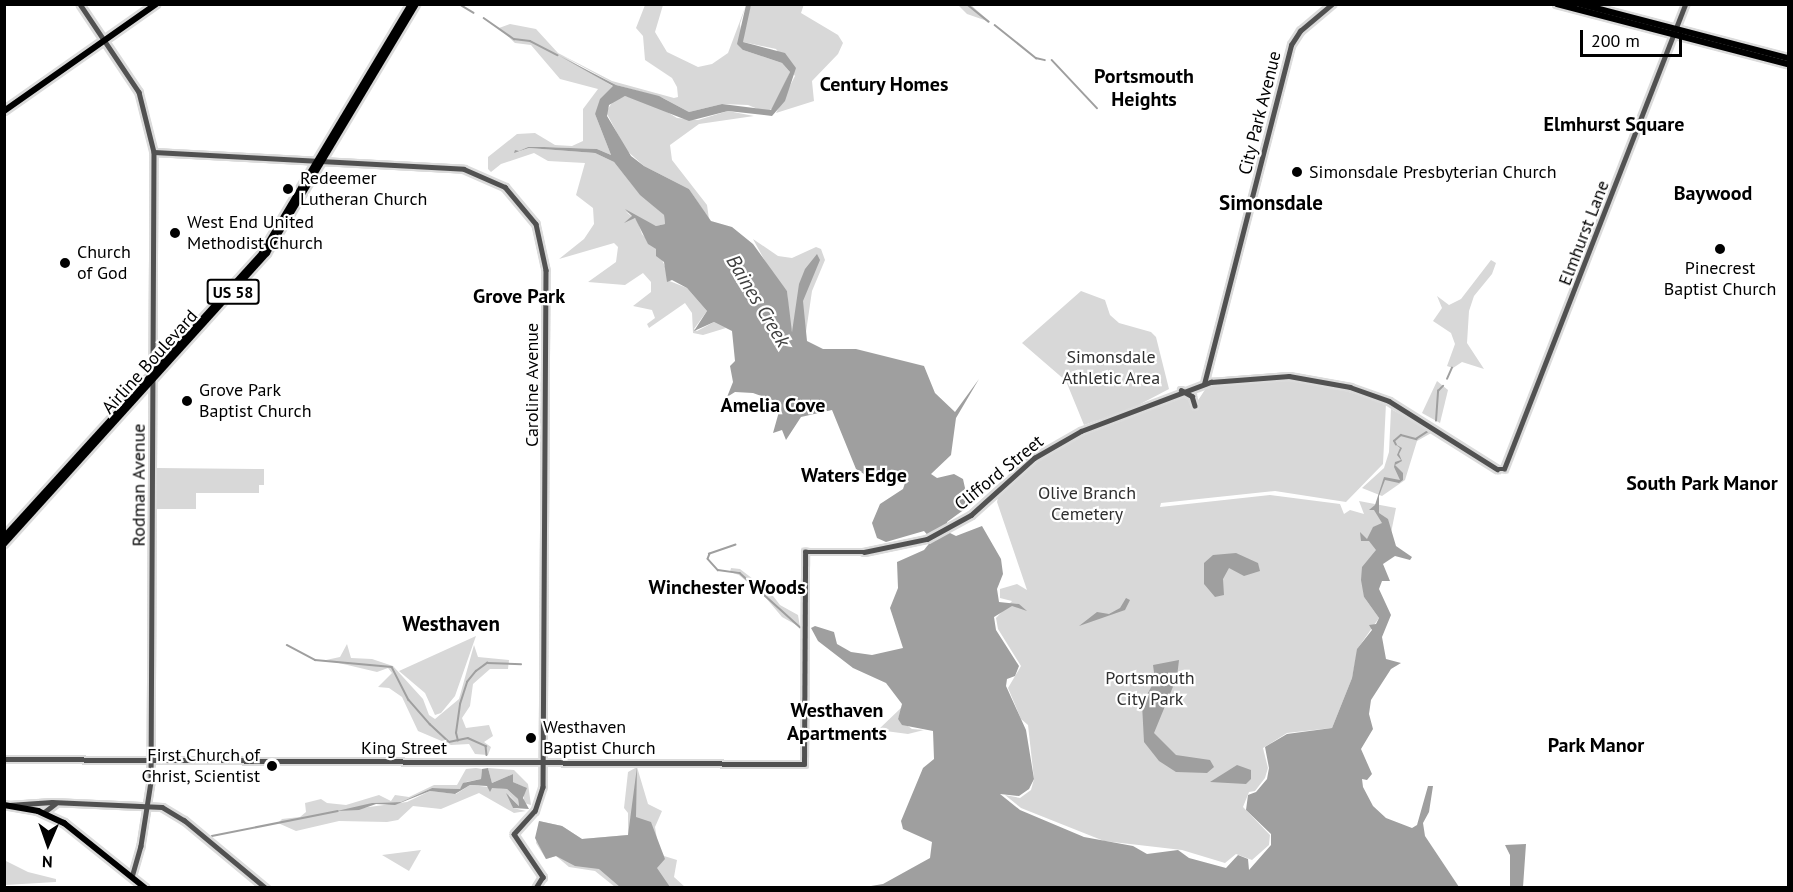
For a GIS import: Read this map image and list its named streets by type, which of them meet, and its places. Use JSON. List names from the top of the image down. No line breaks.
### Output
{"streets":{"main road":["US 58","Airline Boulevard"],"street":["City Park Avenue","Elmhurst Lane","Caroline Avenue","Clifford Street","Rodman Avenue","King Street"]},"crossings":[["City Park Avenue","Clifford Street"],["Elmhurst Lane","Clifford Street"],["Airline Boulevard","Caroline Avenue"],["Airline Boulevard","Rodman Avenue"],["Caroline Avenue","Rodman Avenue"],["Caroline Avenue","King Street"],["Clifford Street","King Street"],["Rodman Avenue","King Street"]],"districts":["Portsmouth Heights","Century Homes","Elmhurst Square","Baywood","Simonsdale","Grove Park","Amelia Cove","Waters Edge","South Park Manor","Winchester Woods","Westhaven","Westhaven Apartments","Park Manor"],"water":["Baines Creek"],"parks":["Simonsdale Athletic Area","Olive Branch Cemetery","Portsmouth City Park"],"places":["Simonsdale Presbyterian Church","Redeemer Lutheran Church","West End United Methodist Church","Pinecrest Baptist Church","Church of God","Grove Park Baptist Church","Westhaven Baptist Church","First Church of Christ, Scientist"],"scale_bar":"200 m","north":"bottom"}
